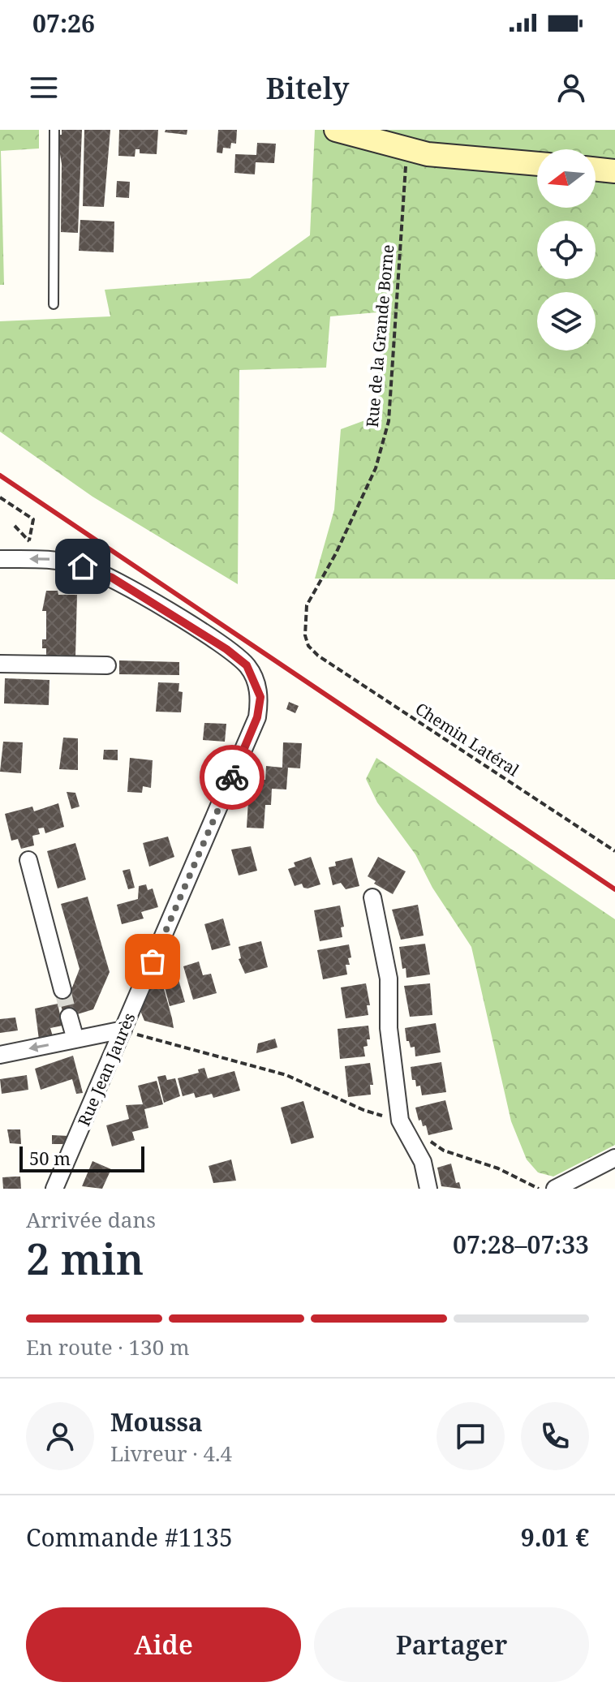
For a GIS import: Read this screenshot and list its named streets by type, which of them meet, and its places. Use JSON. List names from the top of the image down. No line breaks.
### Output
{"streets":{"street":["Rue Jean Jaurès"],"path":["Rue de la Grande Borne","Chemin Latéral"]},"crossings":[["Rue de la Grande Borne","Chemin Latéral"]],"scale_bar":"50 m","north":"left","page":{"status":"07:26","header":"Bitely","scale":"50 m","heading":["2 min","Arrivée dans","07:28–07:33"],"panel":["Moussa","Livreur · 4.4","Commande #1135","9.01 €"],"bar":"En route · 130 m","buttons":["Aide","Partager"]}}
